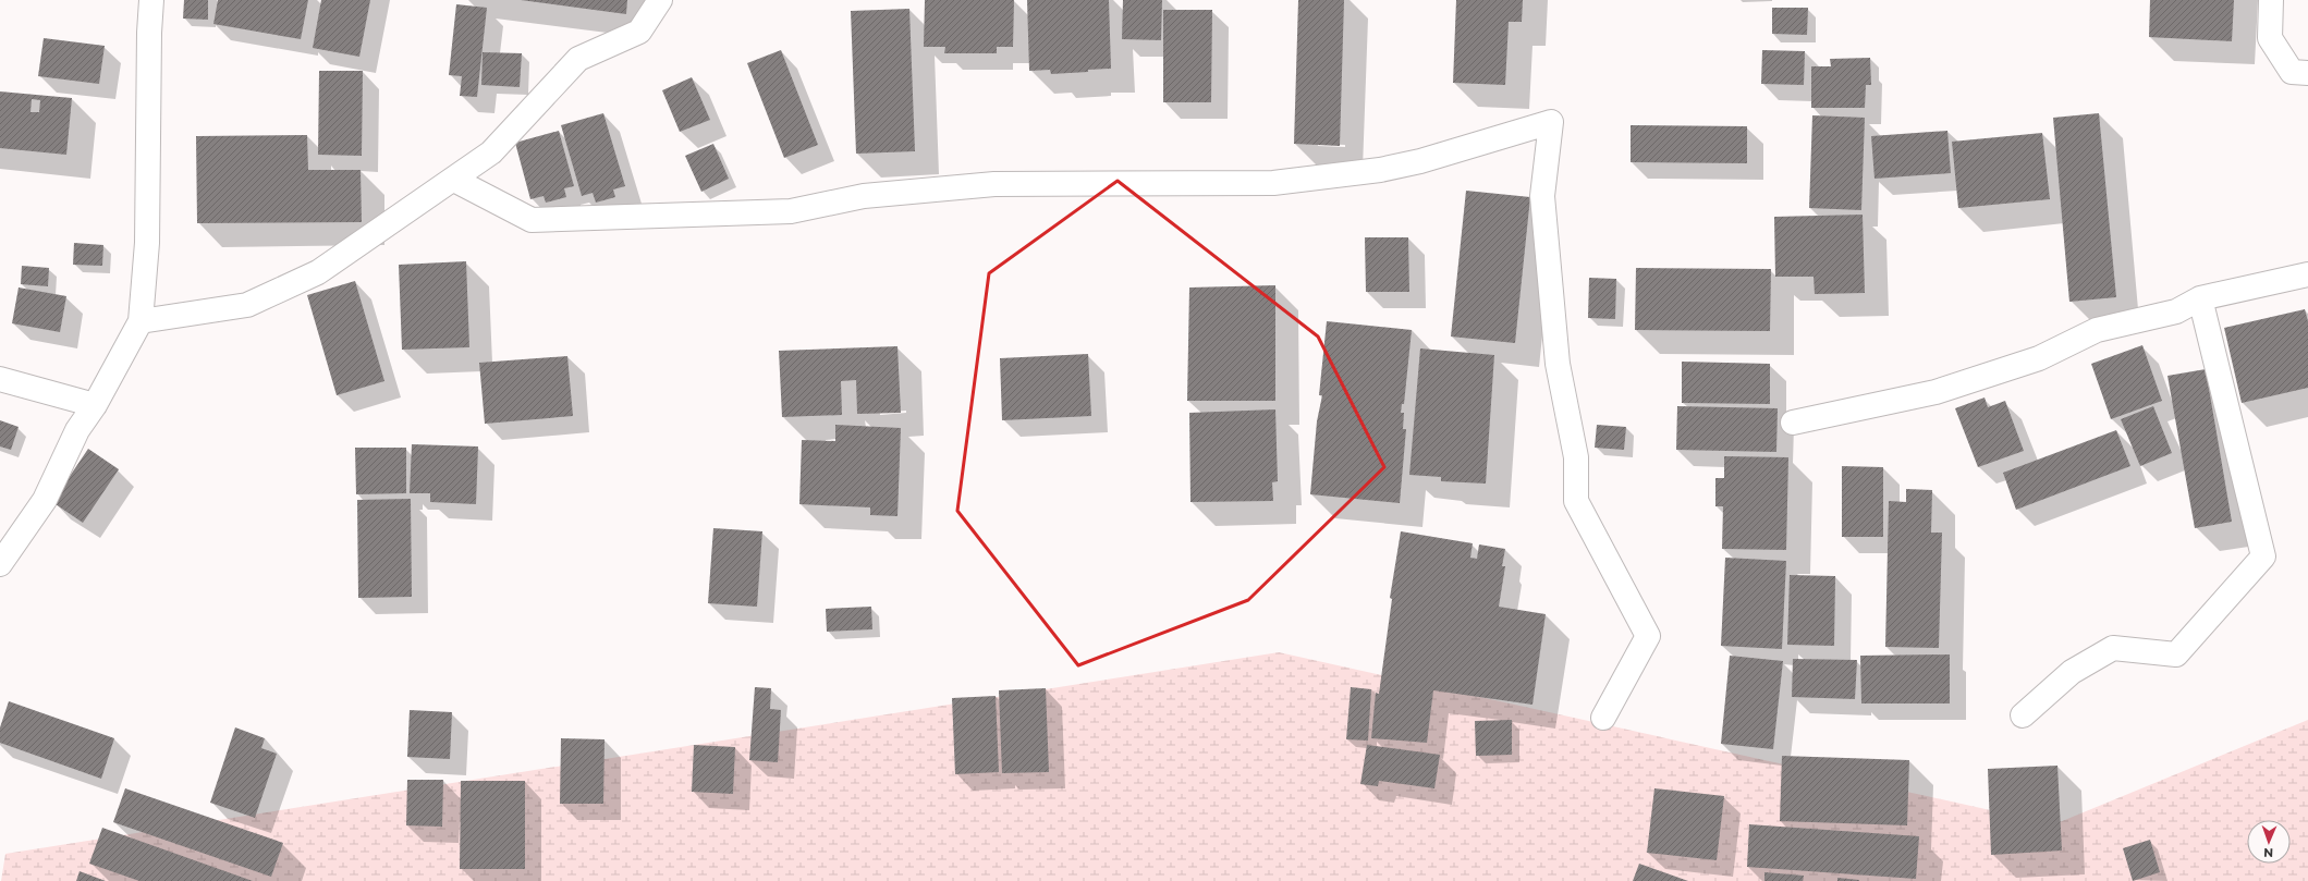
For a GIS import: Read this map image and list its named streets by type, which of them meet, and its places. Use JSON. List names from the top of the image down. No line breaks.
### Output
{"north":"bottom"}
